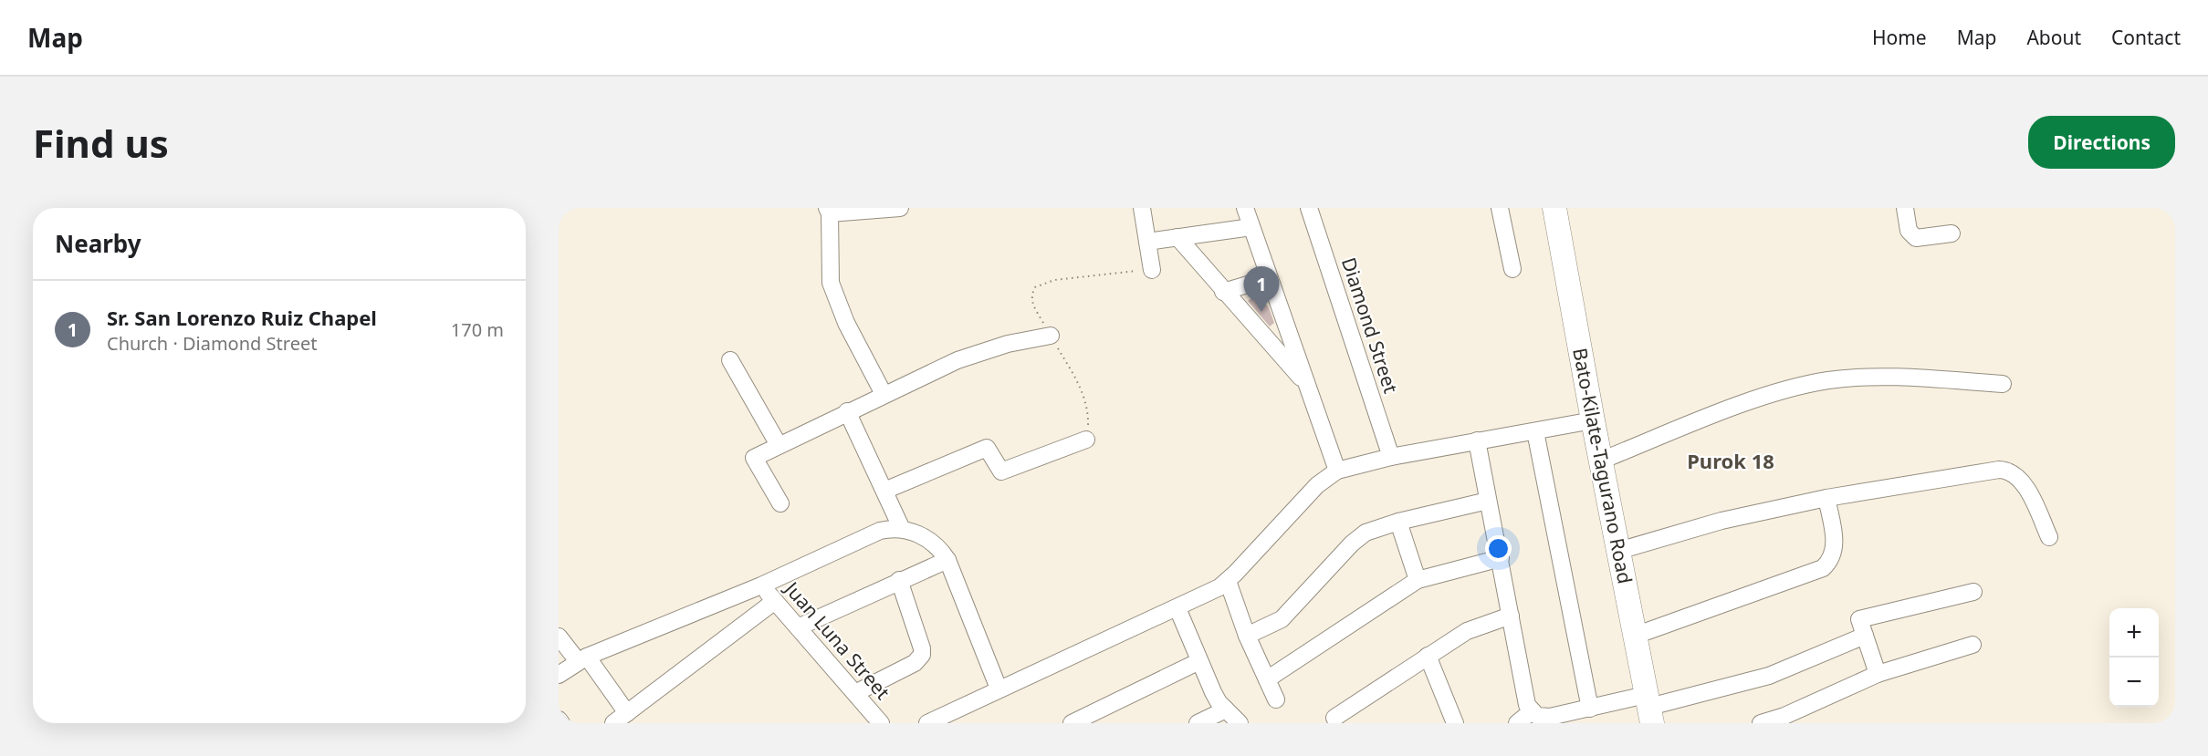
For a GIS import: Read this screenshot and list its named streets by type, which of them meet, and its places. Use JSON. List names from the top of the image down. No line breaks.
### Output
{"streets":{"street":["Diamond Street","Bato-Kilate-Tagurano Road","Juan Luna Street"]},"districts":["Purok 18"],"page":{"header":"Map","nav":["Home","Map","About","Contact"],"buttons":"Directions","title":"Find us","heading":"Nearby","pins":"1","list":[{"mark":"1","name":"Sr. San Lorenzo Ruiz Chapel","note":"Church · Diamond Street","value":"170 m"}],"map_buttons":["+","−"]}}
